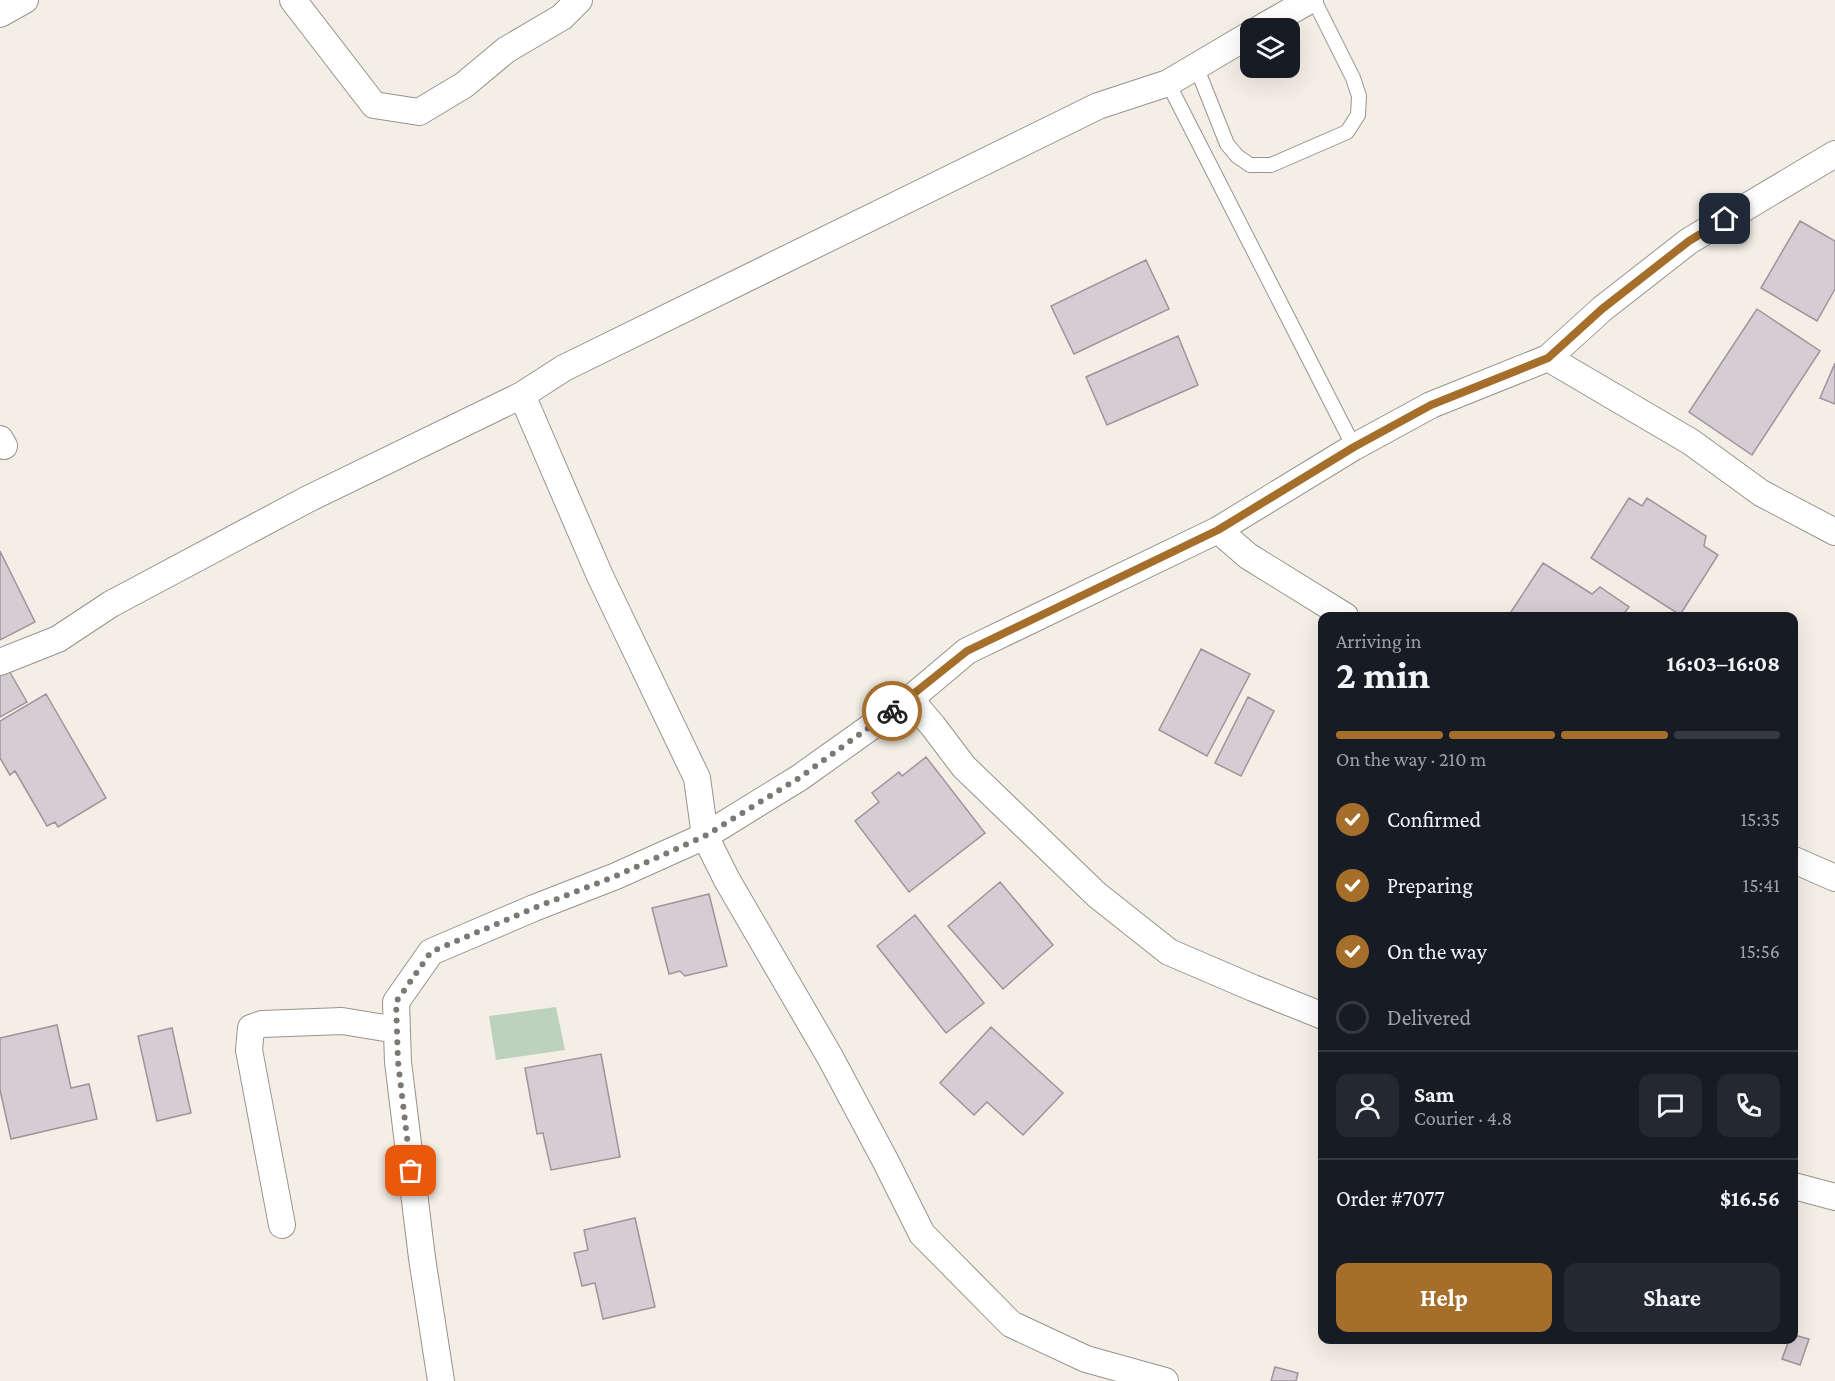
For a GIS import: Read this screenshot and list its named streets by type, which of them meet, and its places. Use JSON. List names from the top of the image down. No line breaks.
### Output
{"page":{"heading":["2 min","Arriving in","16:03–16:08"],"panel":["Sam","Courier · 4.8","Order #7077","$16.56"],"bar":"On the way · 210 m","list":[["Confirmed","15:35"],["Preparing","15:41"],["On the way","15:56"],"Delivered"],"buttons":["Help","Share"]}}
